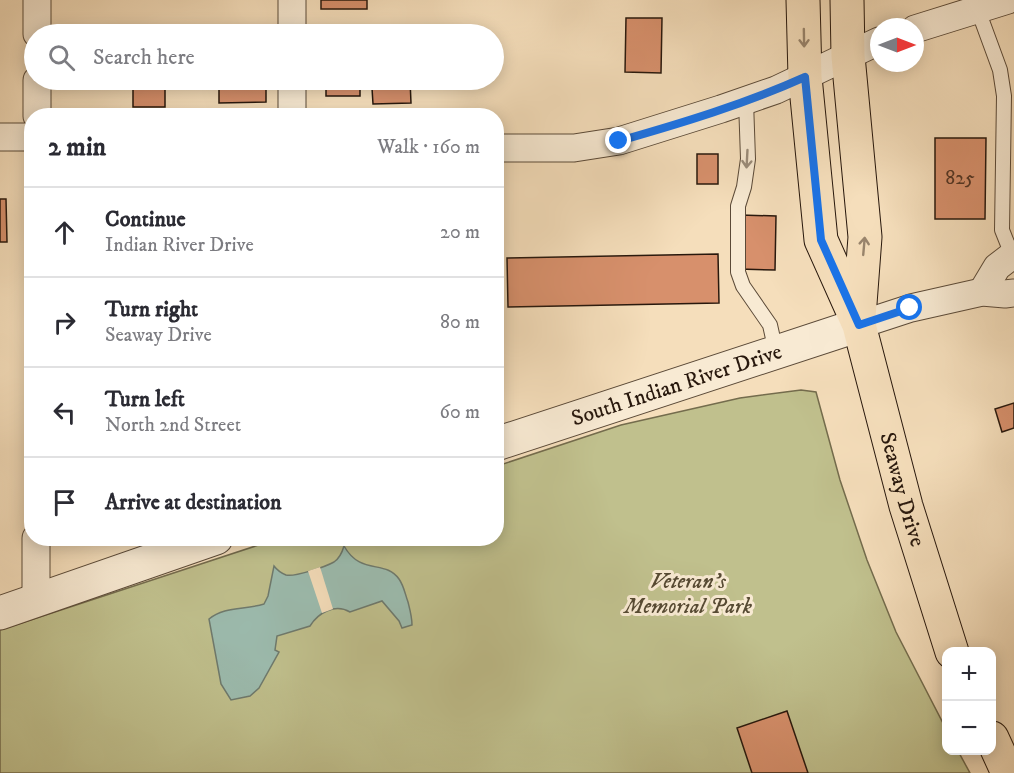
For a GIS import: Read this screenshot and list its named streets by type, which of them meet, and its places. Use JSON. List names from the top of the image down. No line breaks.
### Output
{"streets":{"main road":["Seaway Drive"],"street":["South Indian River Drive"]},"crossings":[["South Indian River Drive","Seaway Drive"]],"parks":["Veteran's Memorial Park"],"house_numbers":["825"],"north":"right","page":{"search":"Search here","heading":["2 min","Walk · 160 m"],"list":[["Continue","Indian River Drive","20 m"],["Turn right","Seaway Drive","80 m"],["Turn left","North 2nd Street","60 m"],"Arrive at destination"],"map_buttons":["+","−"]}}
